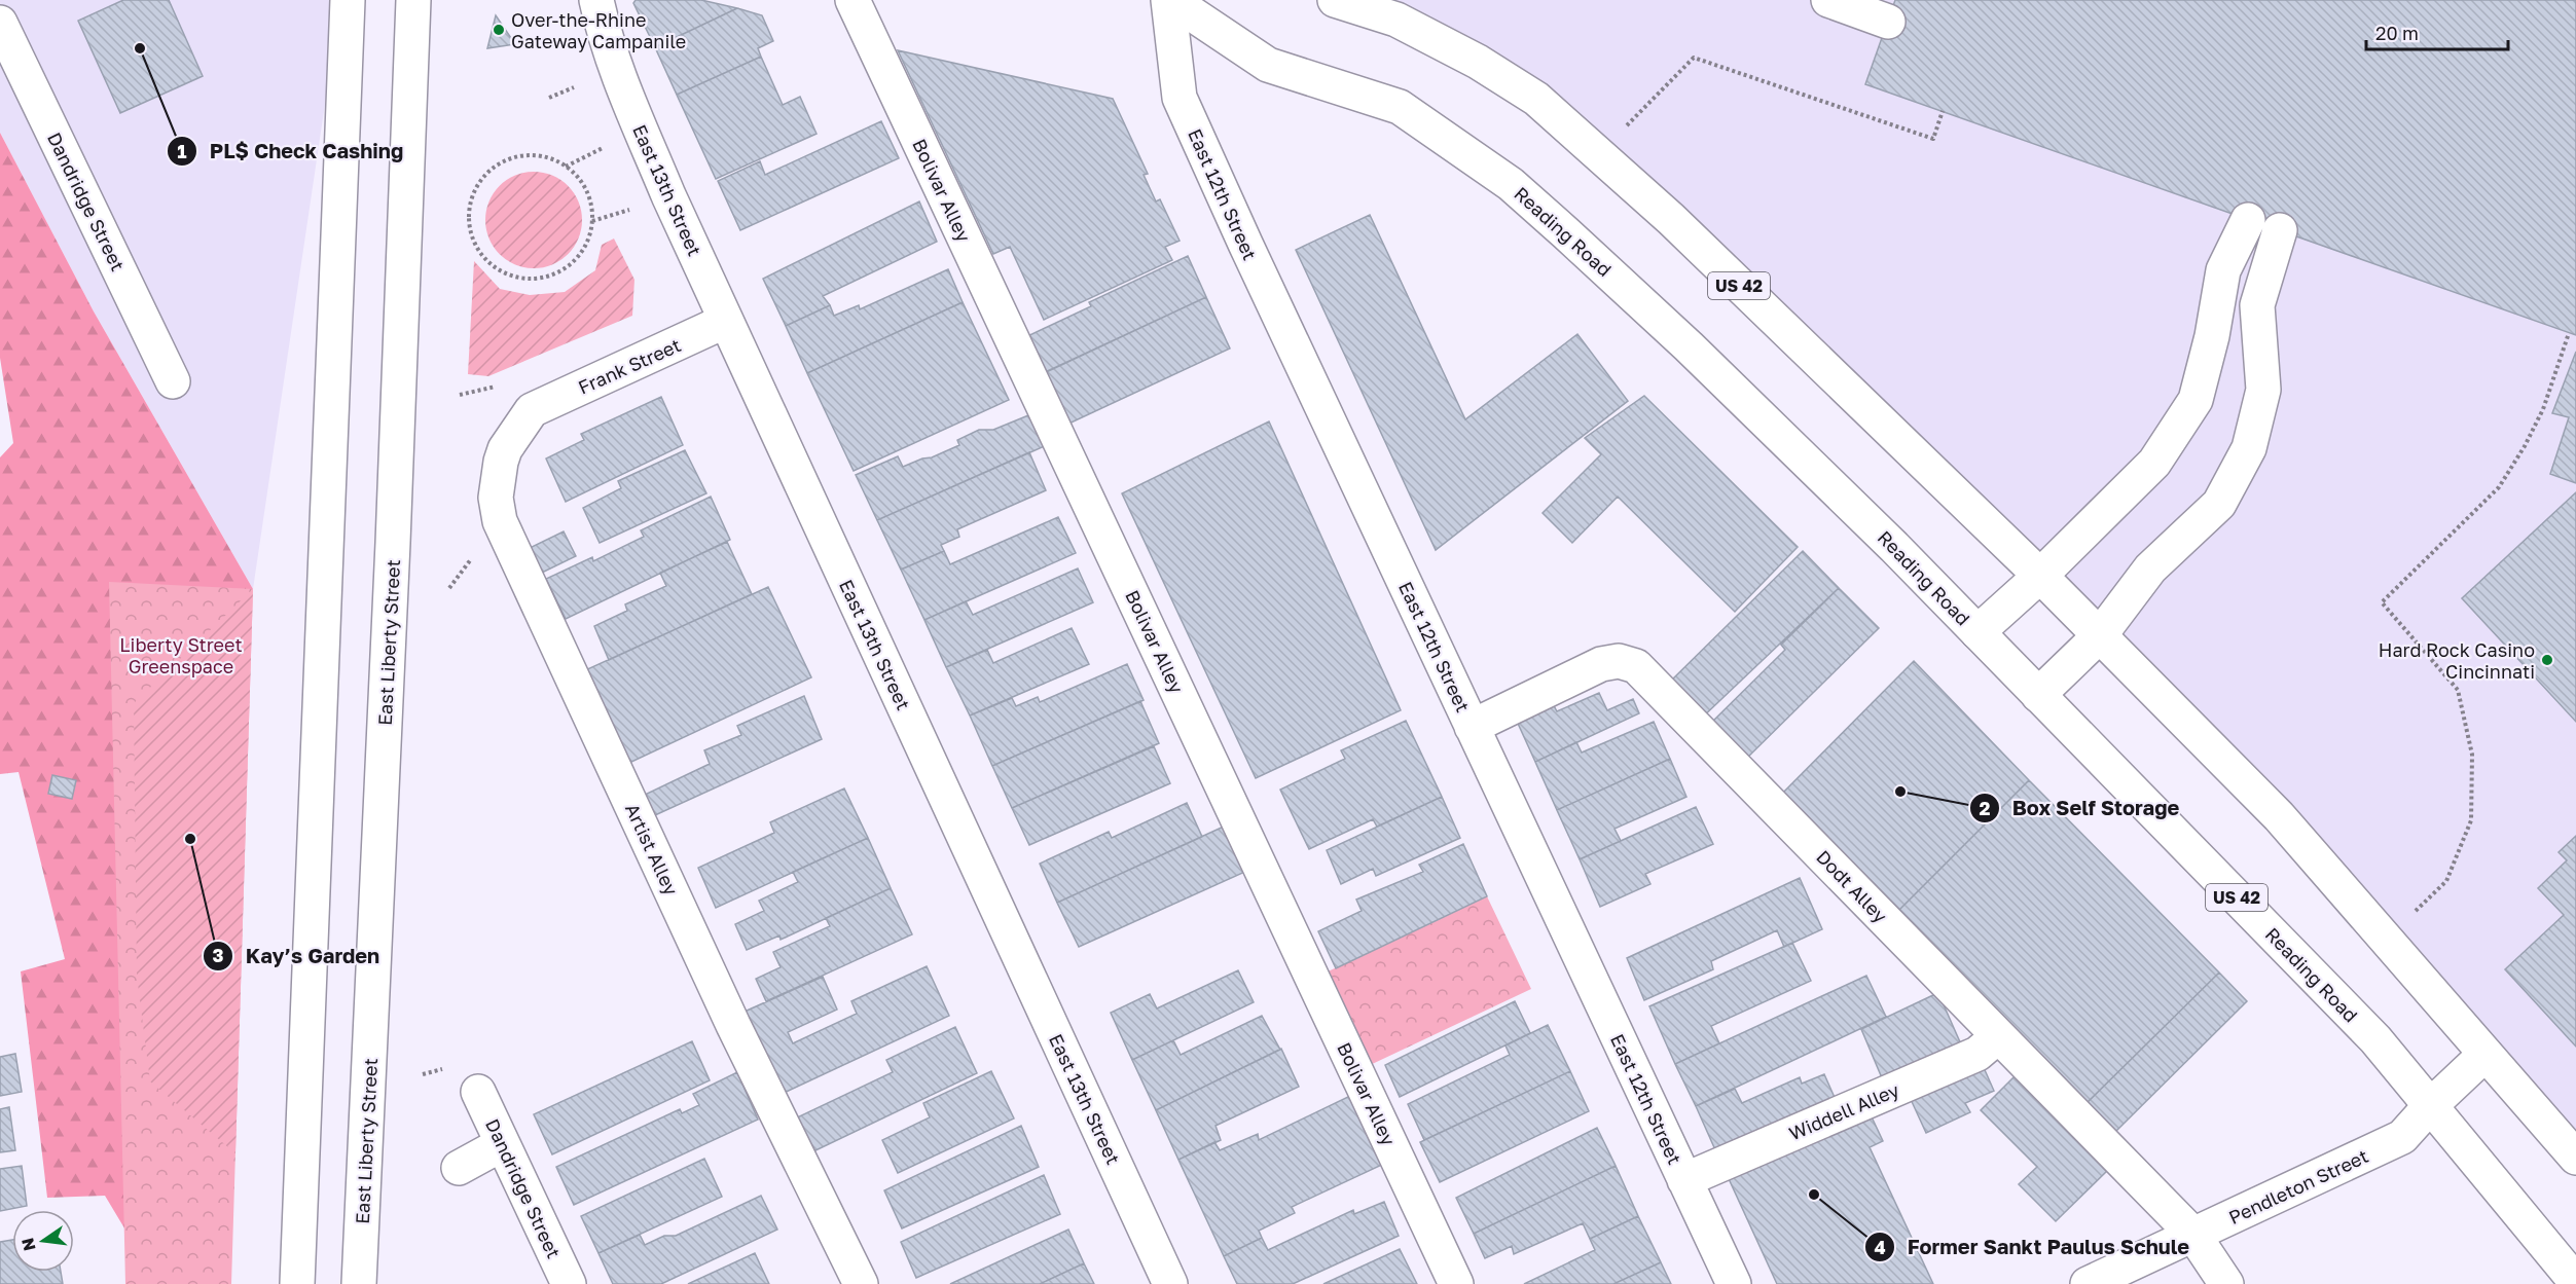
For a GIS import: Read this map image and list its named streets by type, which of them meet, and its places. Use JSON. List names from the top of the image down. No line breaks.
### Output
{"streets":{"main road":["East 13th Street","Bolivar Alley","East 12th Street","Dandridge Street","Reading Road","US 42","Frank Street","East Liberty Street","Artist Alley","Dodt Alley","Widdell Alley","Pendleton Street"]},"crossings":[["East 13th Street","Frank Street"],["East 12th Street","Reading Road"],["East 12th Street","Dodt Alley"],["East 12th Street","Widdell Alley"],["Reading Road","Pendleton Street"],["US 42","Pendleton Street"],["Frank Street","Artist Alley"],["Dodt Alley","Widdell Alley"],["Dodt Alley","Pendleton Street"]],"parks":["Liberty Street Greenspace"],"places":["Over-the-Rhine Gateway Campanile","PL$ Check Cashing","Hard Rock Casino Cincinnati","Box Self Storage","Kay’s Garden","Former Sankt Paulus Schule"],"scale_bar":"20 m","north":"left"}
